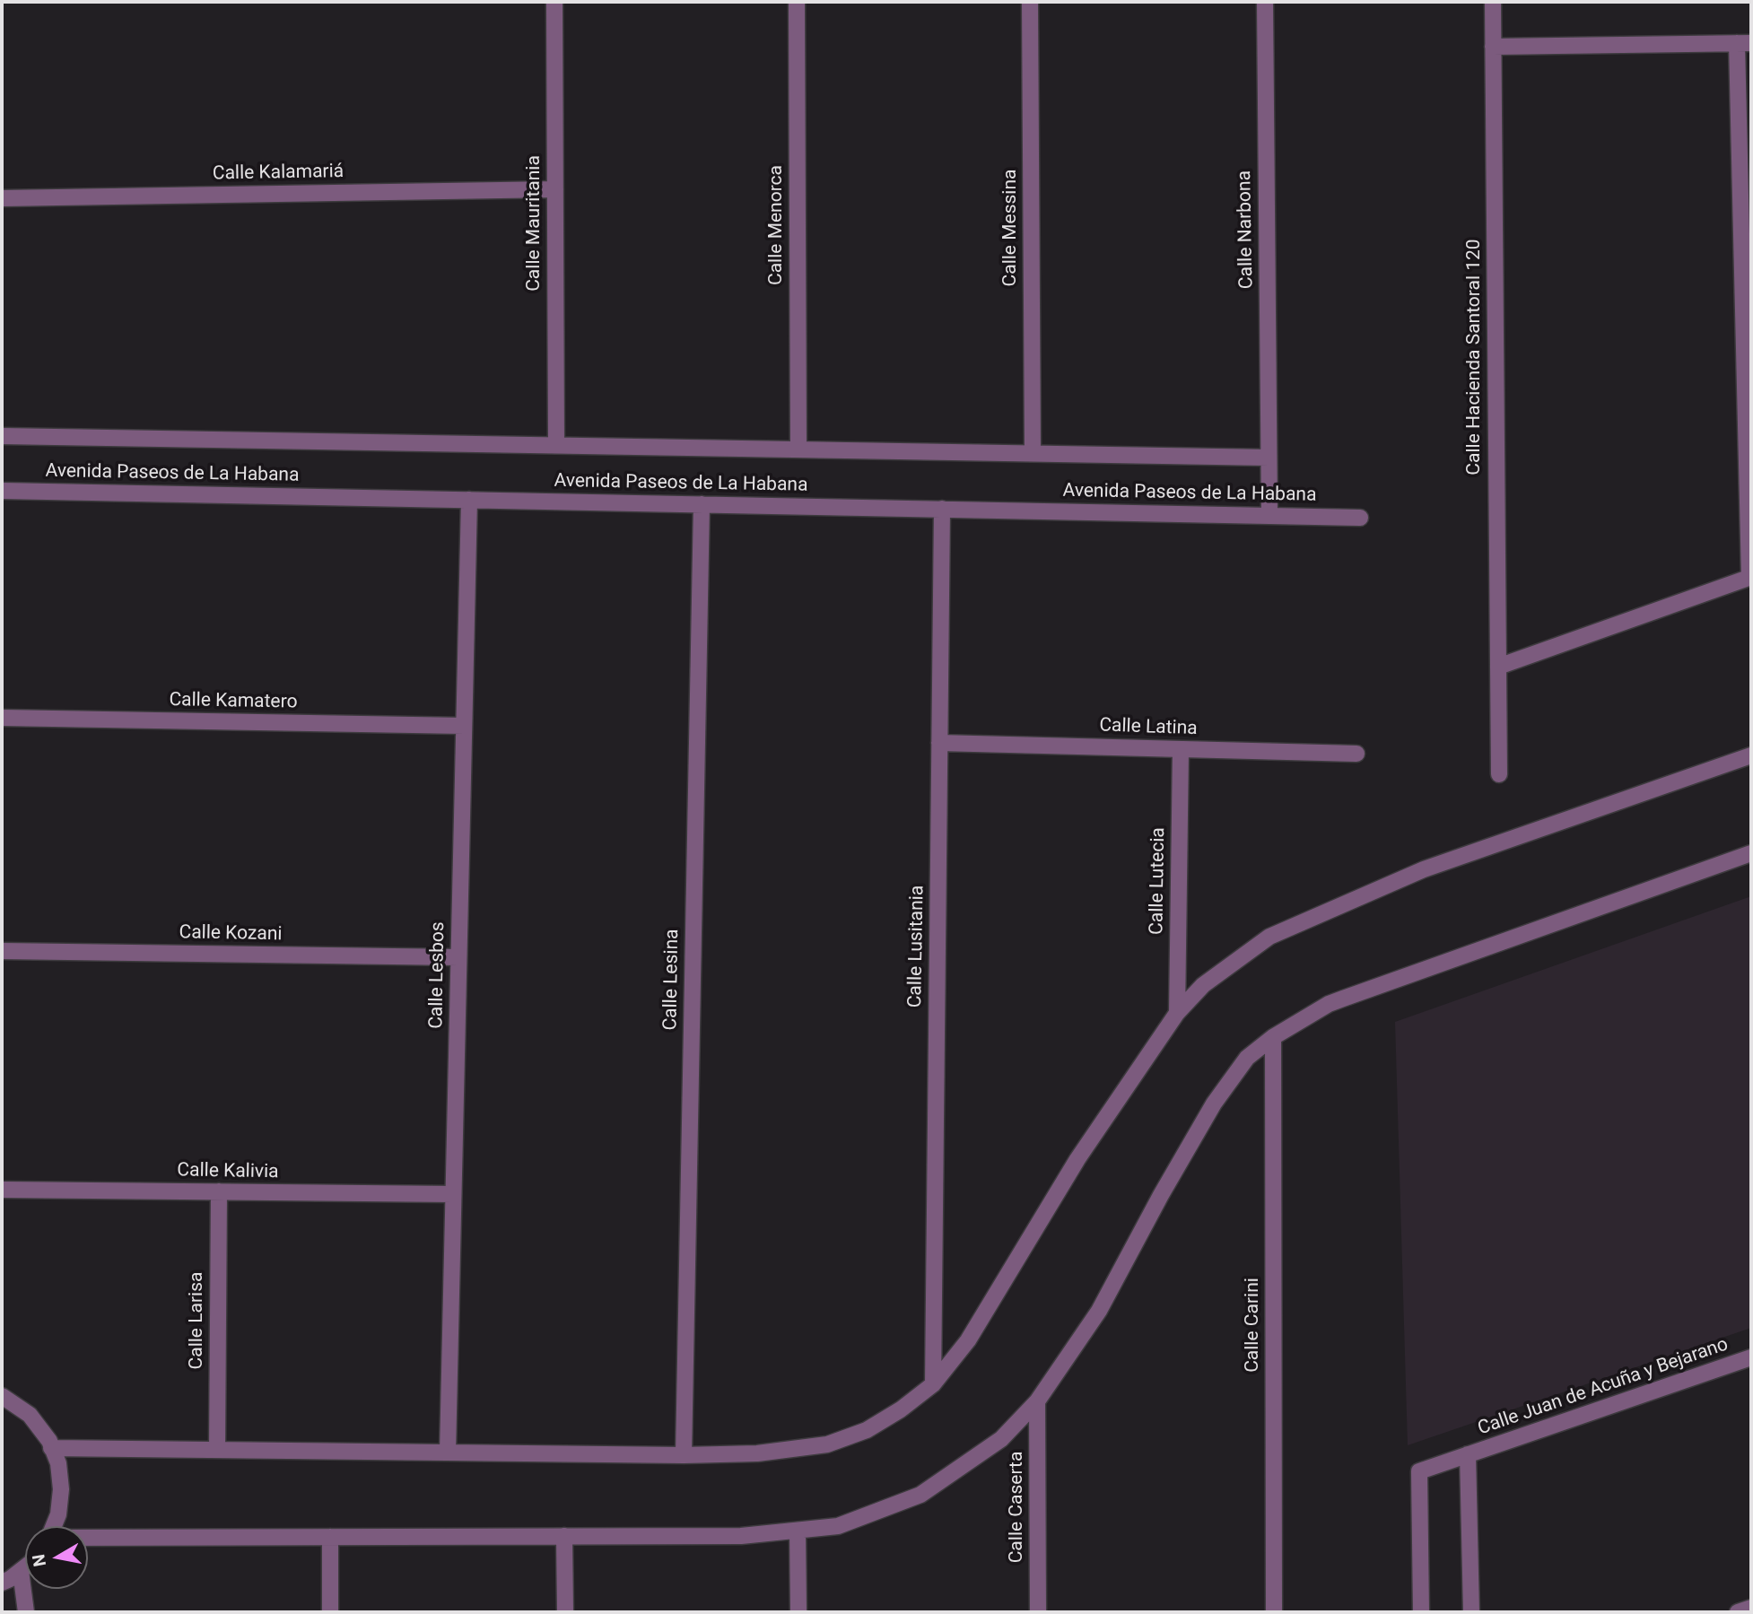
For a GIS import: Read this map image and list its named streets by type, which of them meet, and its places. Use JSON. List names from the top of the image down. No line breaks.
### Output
{"streets":{"street":["Calle Kalamariá","Calle Mauritania","Calle Menorca","Calle Messina","Calle Narbona","Calle Hacienda Santoral 120","Avenida Paseos de La Habana","Calle Kamatero","Calle Latina","Calle Lutecia","Calle Kozani","Calle Lusitania","Calle Lesbos","Calle Lesina","Calle Kalivia","Calle Larisa","Calle Carini","Calle Juan de Acuña y Bejarano","Calle Caserta"]},"crossings":[["Calle Kalamariá","Calle Mauritania"],["Calle Mauritania","Avenida Paseos de La Habana"],["Calle Menorca","Avenida Paseos de La Habana"],["Calle Messina","Avenida Paseos de La Habana"],["Calle Narbona","Avenida Paseos de La Habana"],["Avenida Paseos de La Habana","Calle Lusitania"],["Avenida Paseos de La Habana","Calle Lesbos"],["Avenida Paseos de La Habana","Calle Lesina"],["Calle Kamatero","Calle Lesbos"],["Calle Latina","Calle Lutecia"],["Calle Latina","Calle Lusitania"],["Calle Kozani","Calle Lesbos"],["Calle Lesbos","Calle Kalivia"],["Calle Kalivia","Calle Larisa"]],"north":"left"}
